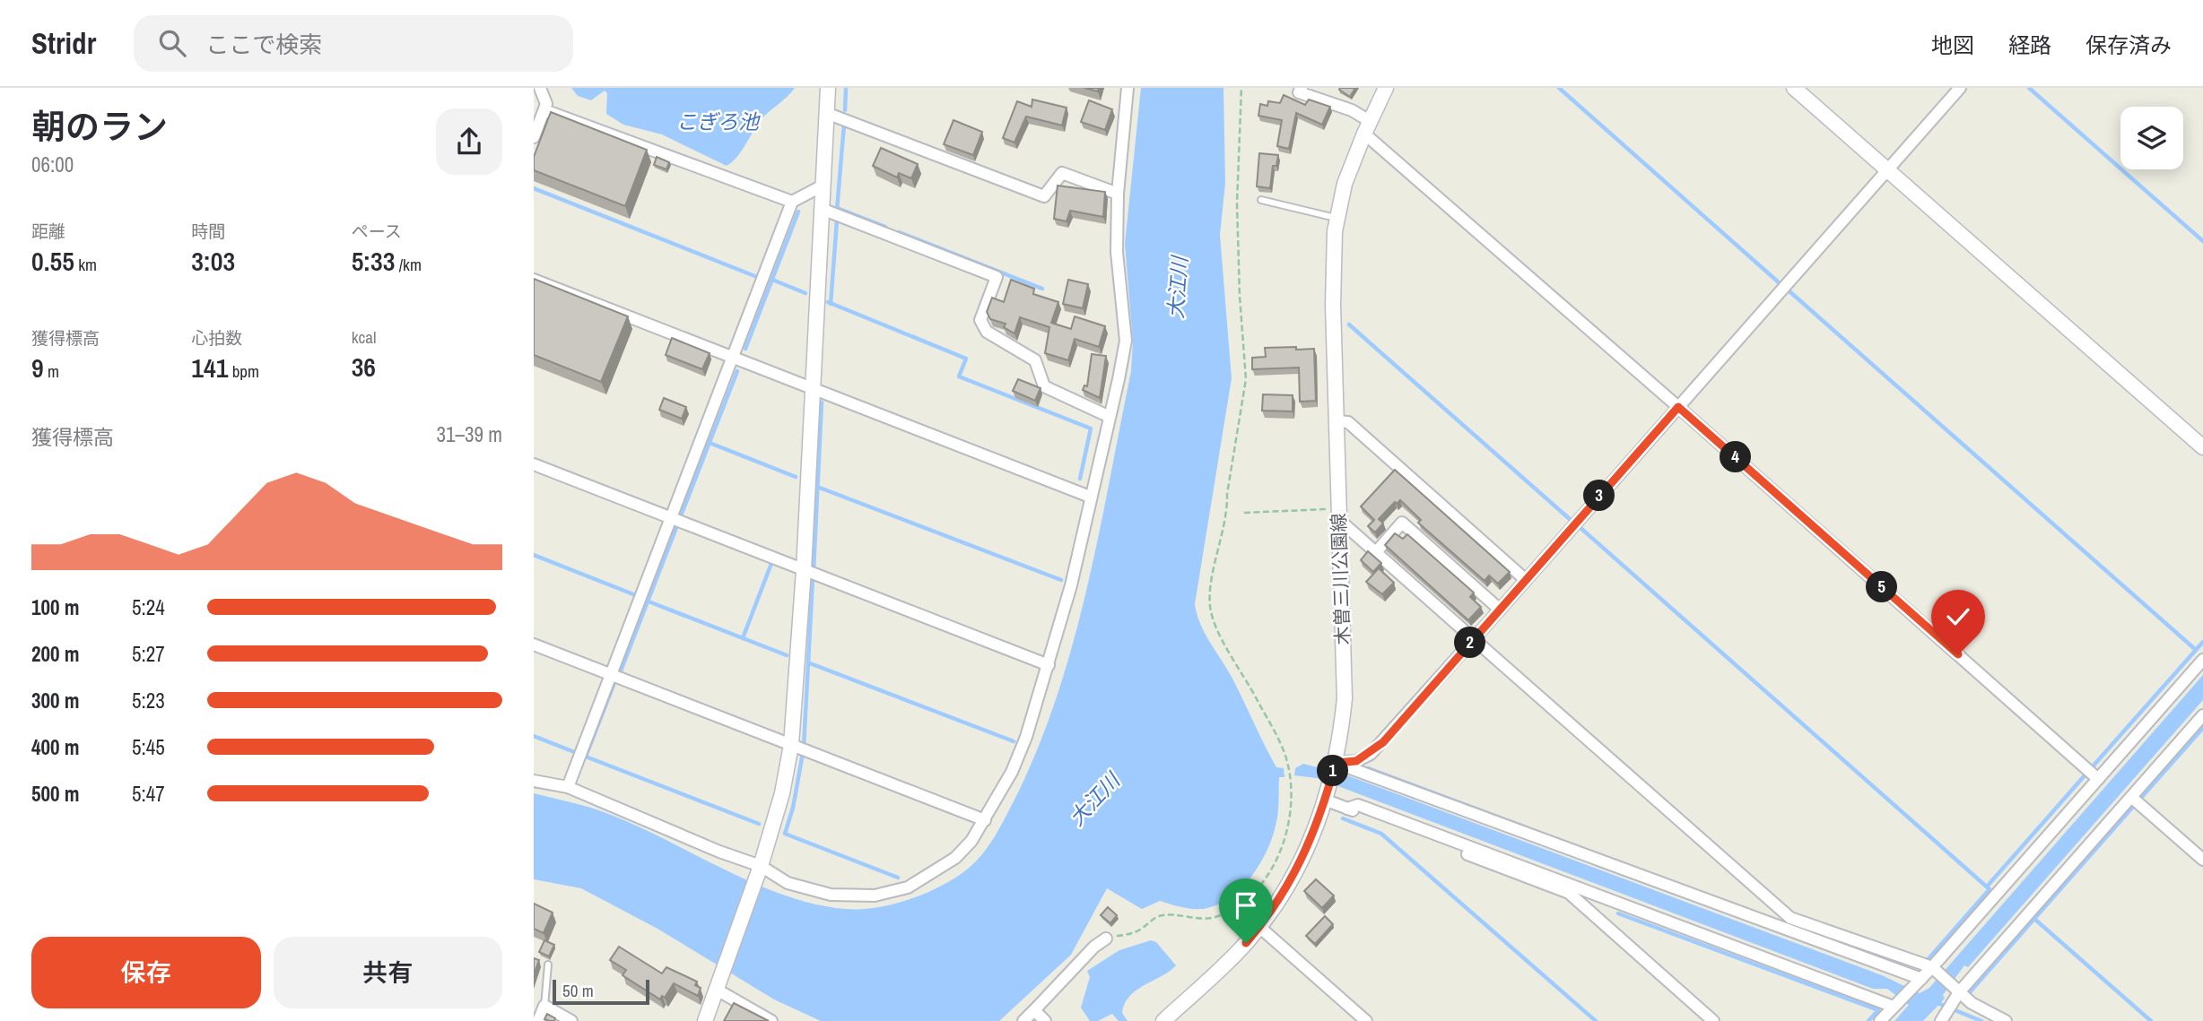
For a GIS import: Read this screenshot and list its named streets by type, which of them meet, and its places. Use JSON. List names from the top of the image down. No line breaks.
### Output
{"streets":{"street":["木曽三川公園線"]},"water":["こぎろ池","大江川"],"scale_bar":"50 m","page":{"header":"Stridr","search":"ここで検索","nav":["地図","経路","保存済み"],"heading":["朝のラン","06:00"],"stats":[["距離","0.55 km"],["時間","3:03"],["ペース","5:33 /km"],["獲得標高","9 m"],["心拍数","141 bpm"],["kcal","36"]],"chart":["獲得標高","31–39 m"],"pins":["4","3","5","2","1"],"list":[{"name":"100 m","note":"5:24"},{"name":"200 m","note":"5:27"},{"name":"300 m","note":"5:23"},{"name":"400 m","note":"5:45"},{"name":"500 m","note":"5:47"}],"buttons":["保存","共有"],"scale":"50 m"}}
